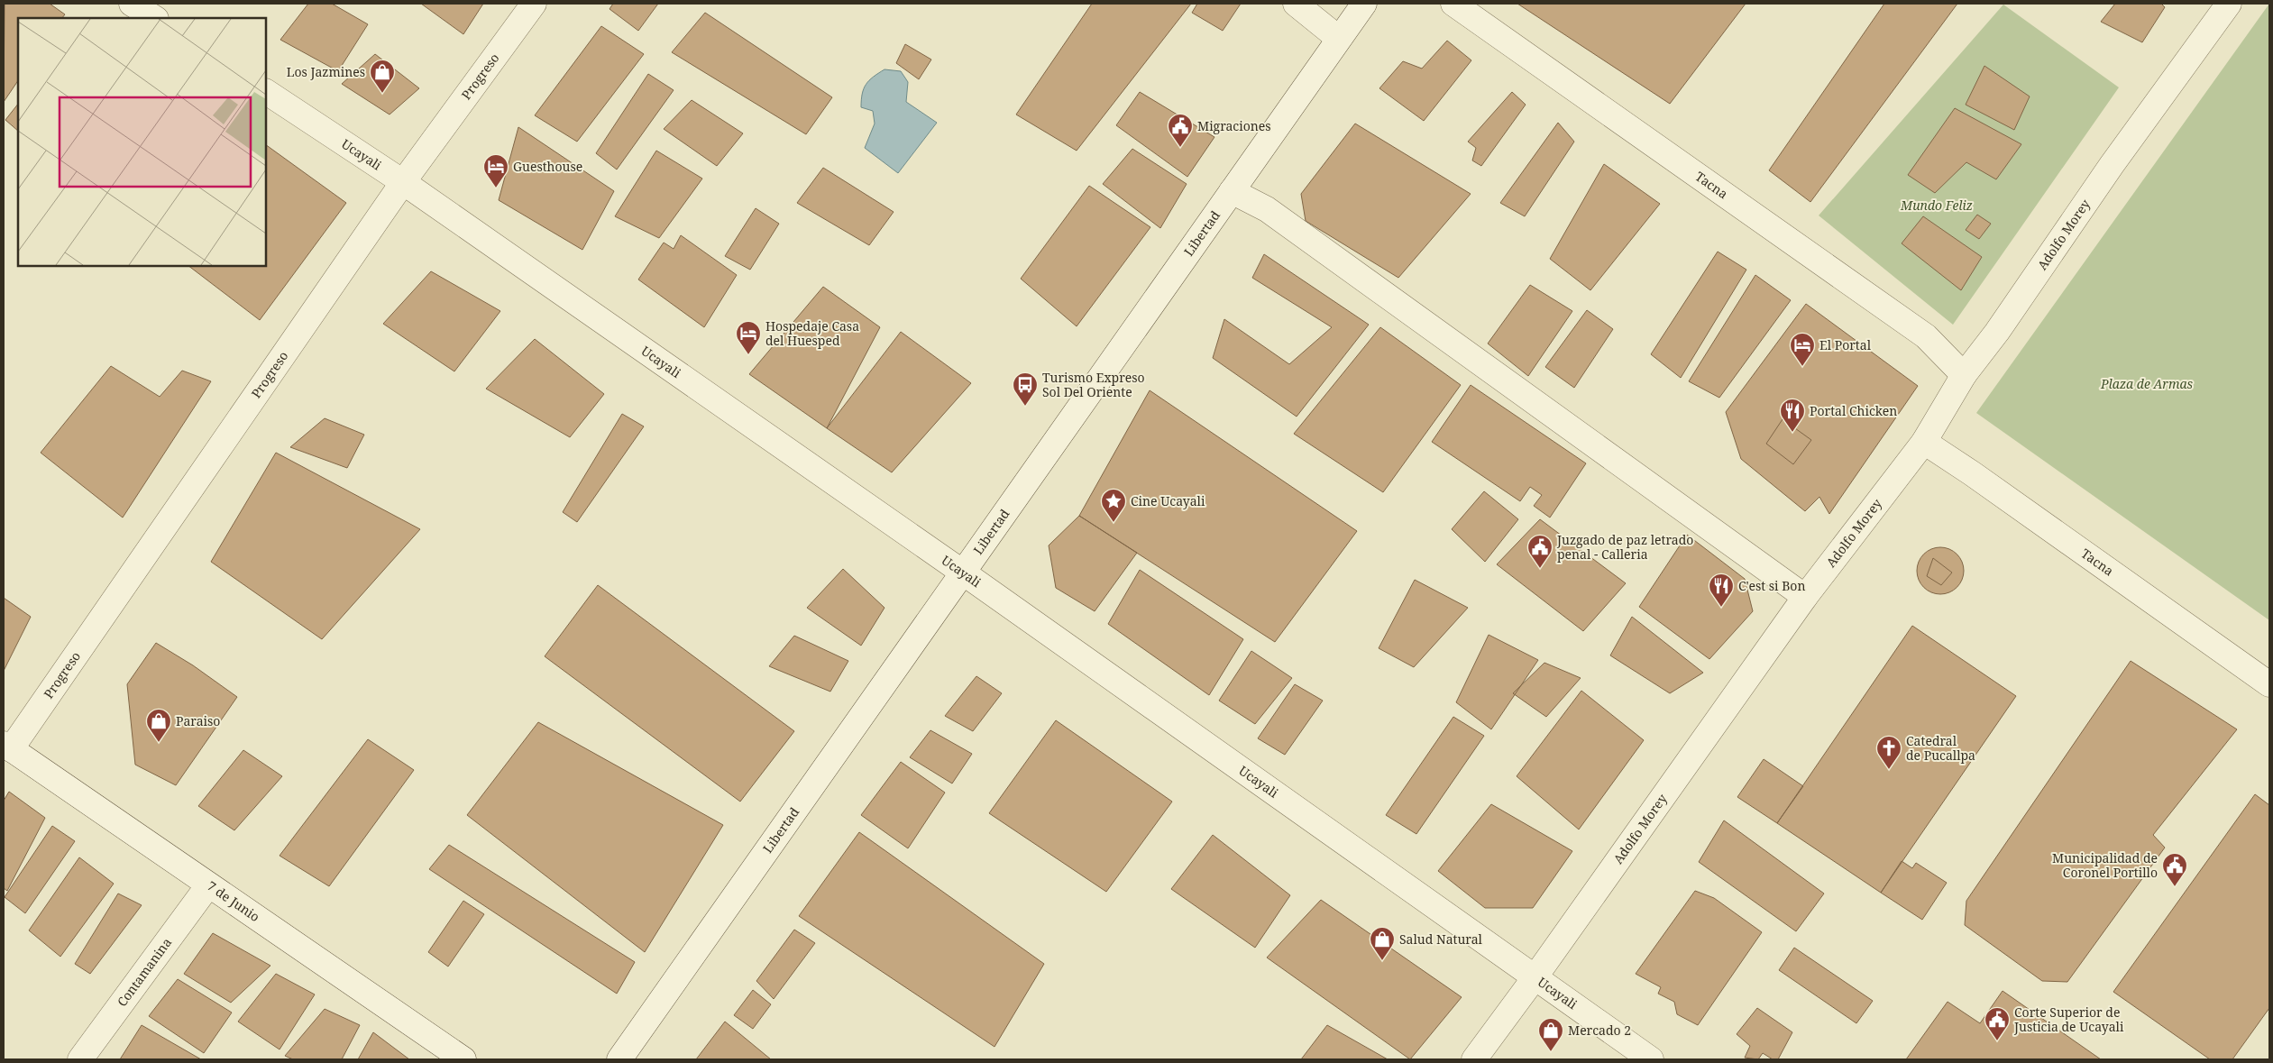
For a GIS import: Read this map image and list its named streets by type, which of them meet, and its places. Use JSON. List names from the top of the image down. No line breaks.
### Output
{"streets":{"street":["Progreso","Ucayali","Tacna","Libertad","Adolfo Morey","7 de Junio","Contamanina"]},"crossings":[["Progreso","Ucayali"],["Progreso","7 de Junio"],["Ucayali","Libertad"],["Ucayali","Adolfo Morey"],["Tacna","Adolfo Morey"],["7 de Junio","Contamanina"]],"parks":["Mundo Feliz","Plaza de Armas"],"places":{"shop":["Los Jazmines","Paraiso","Salud Natural","Mercado 2"],"public building":["Migraciones","Juzgado de paz letrado penal - Calleria","Municipalidad de Coronel Portillo","Corte Superior de Justicia de Ucayali"],"hotel":["Guesthouse","Hospedaje Casa del Huesped","El Portal"],"bus stop":["Turismo Expreso Sol Del Oriente"],"restaurant":["Portal Chicken","C'est si Bon"],"place":["Cine Ucayali"],"church":["Catedral de Pucallpa"]}}
